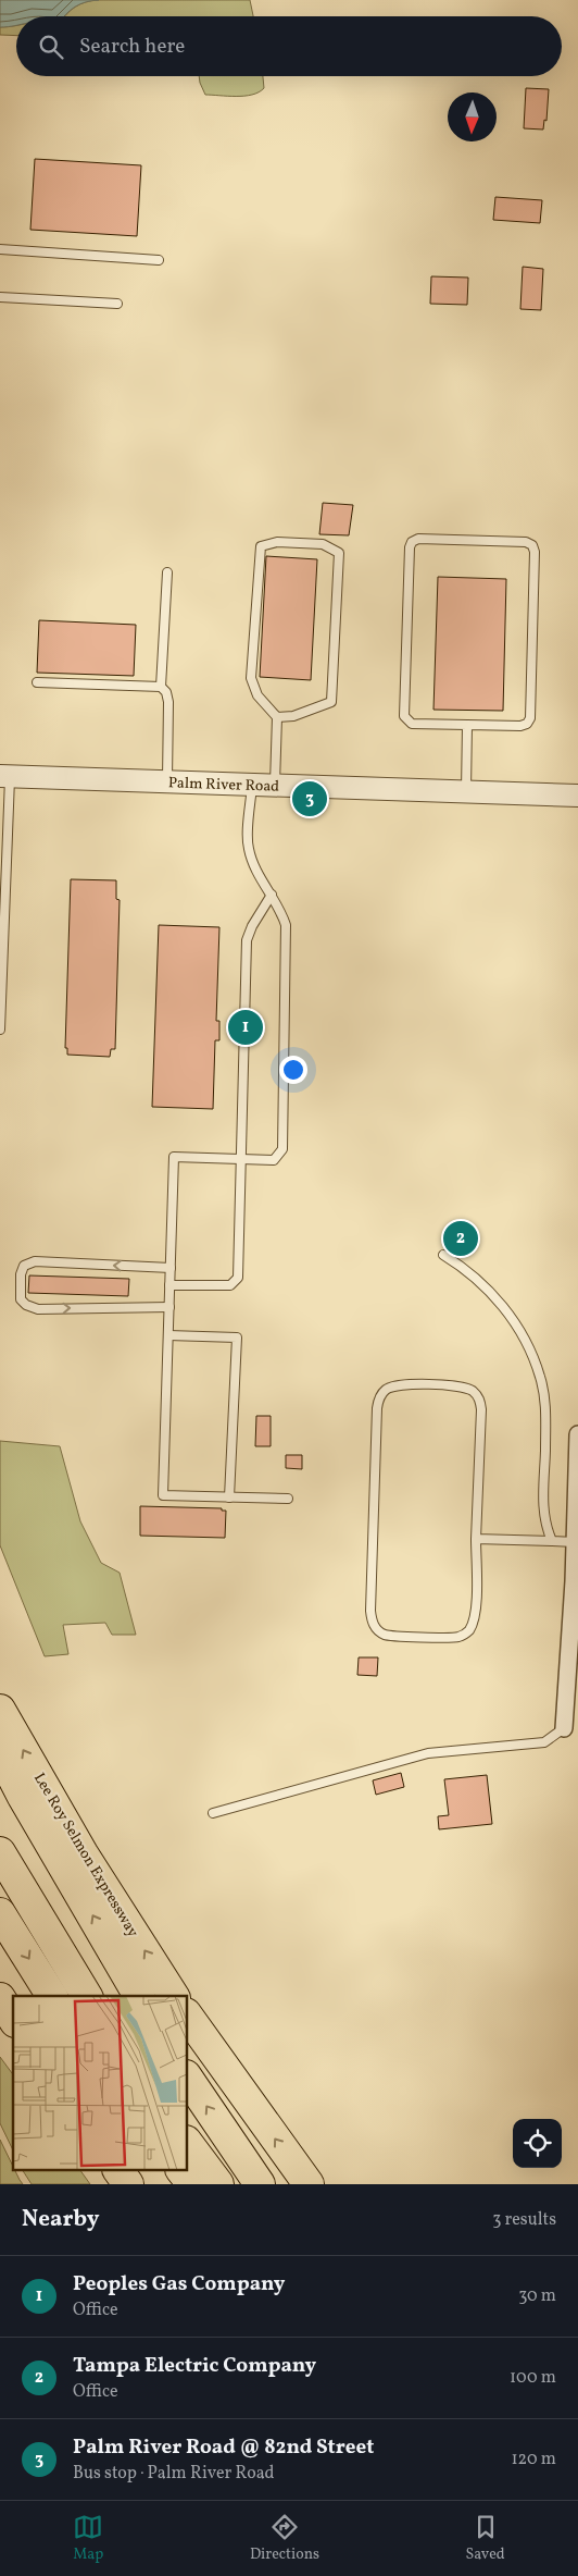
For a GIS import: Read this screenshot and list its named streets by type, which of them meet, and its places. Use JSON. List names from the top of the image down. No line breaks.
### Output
{"streets":{"highway":["Lee Roy Selmon Expressway"],"street":["Palm River Road"]},"north":"bottom","page":{"search":"Search here","pins":["3","1","2"],"heading":["Nearby","3 results"],"list":[{"mark":"1","name":"Peoples Gas Company","note":"Office","value":"30 m"},{"mark":"2","name":"Tampa Electric Company","note":"Office","value":"100 m"},{"mark":"3","name":"Palm River Road @ 82nd Street","note":"Bus stop · Palm River Road","value":"120 m"}],"nav":["Map","Directions","Saved"]}}
